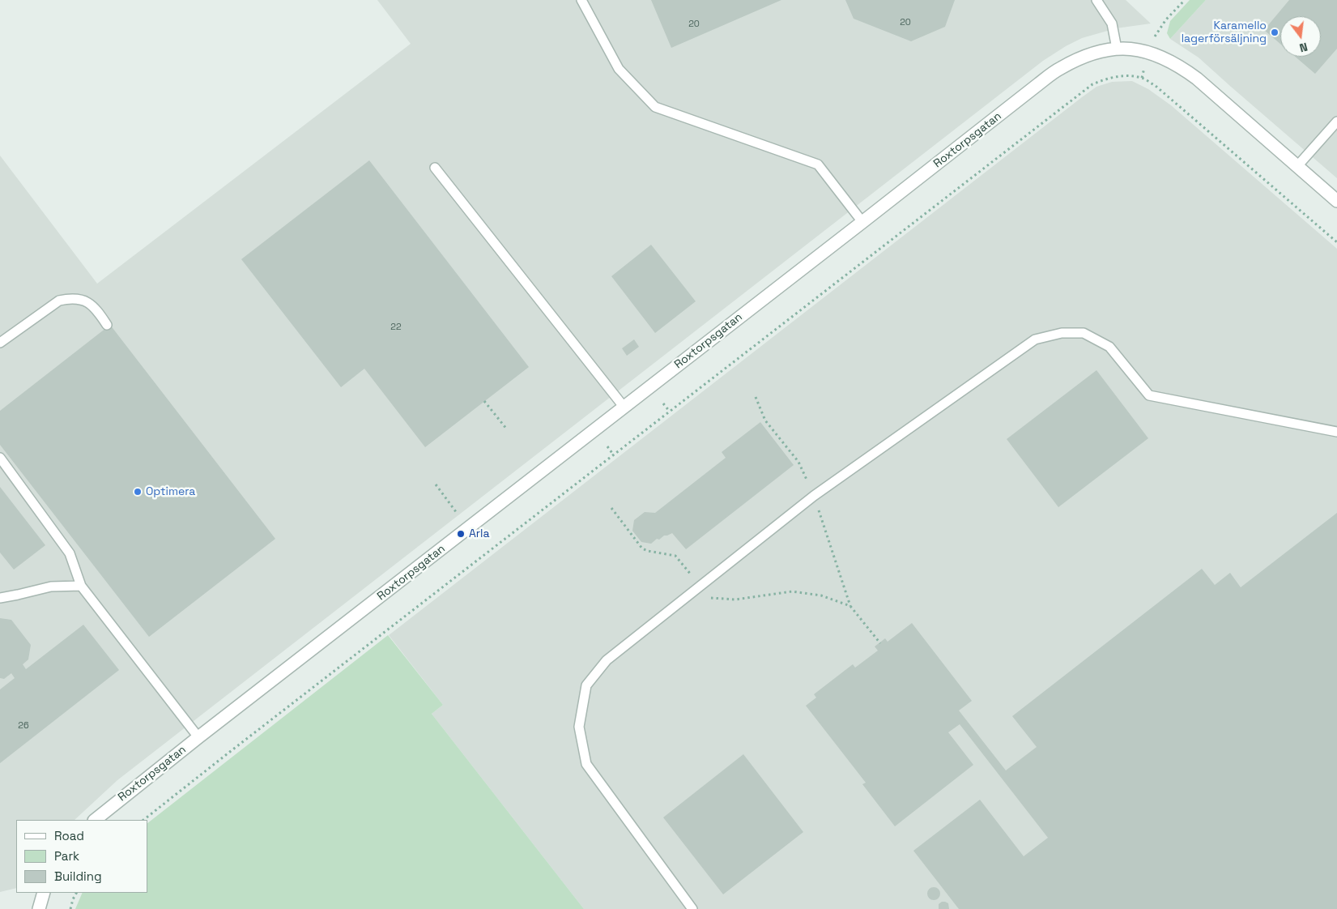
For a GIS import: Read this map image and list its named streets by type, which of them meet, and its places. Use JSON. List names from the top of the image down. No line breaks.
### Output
{"streets":{"street":["Roxtorpsgatan"]},"places":["Karamello lagerförsäljning","Optimera","Arla"],"house_numbers":["20","20","22","26"],"legend":["Road","Park","Building"],"north":"bottom"}
